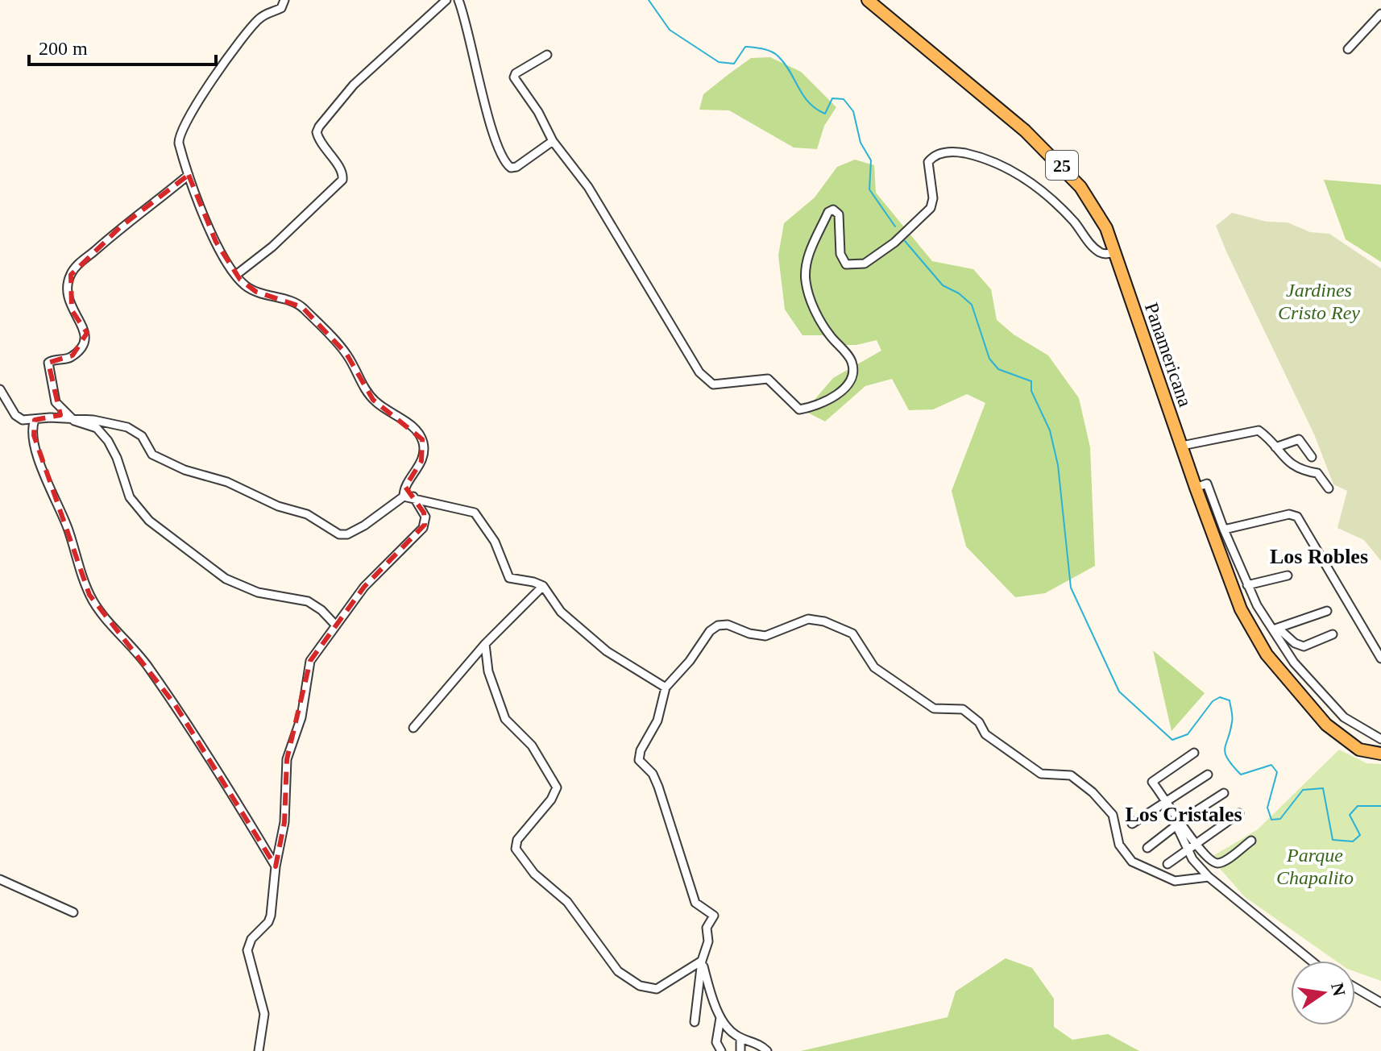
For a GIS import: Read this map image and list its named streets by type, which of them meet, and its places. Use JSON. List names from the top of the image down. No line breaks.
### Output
{"streets":{"main road":["25","Panamericana"]},"districts":["Los Robles","Los Cristales"],"parks":["Jardines Cristo Rey","Parque Chapalito"],"scale_bar":"200 m","north":"right"}
